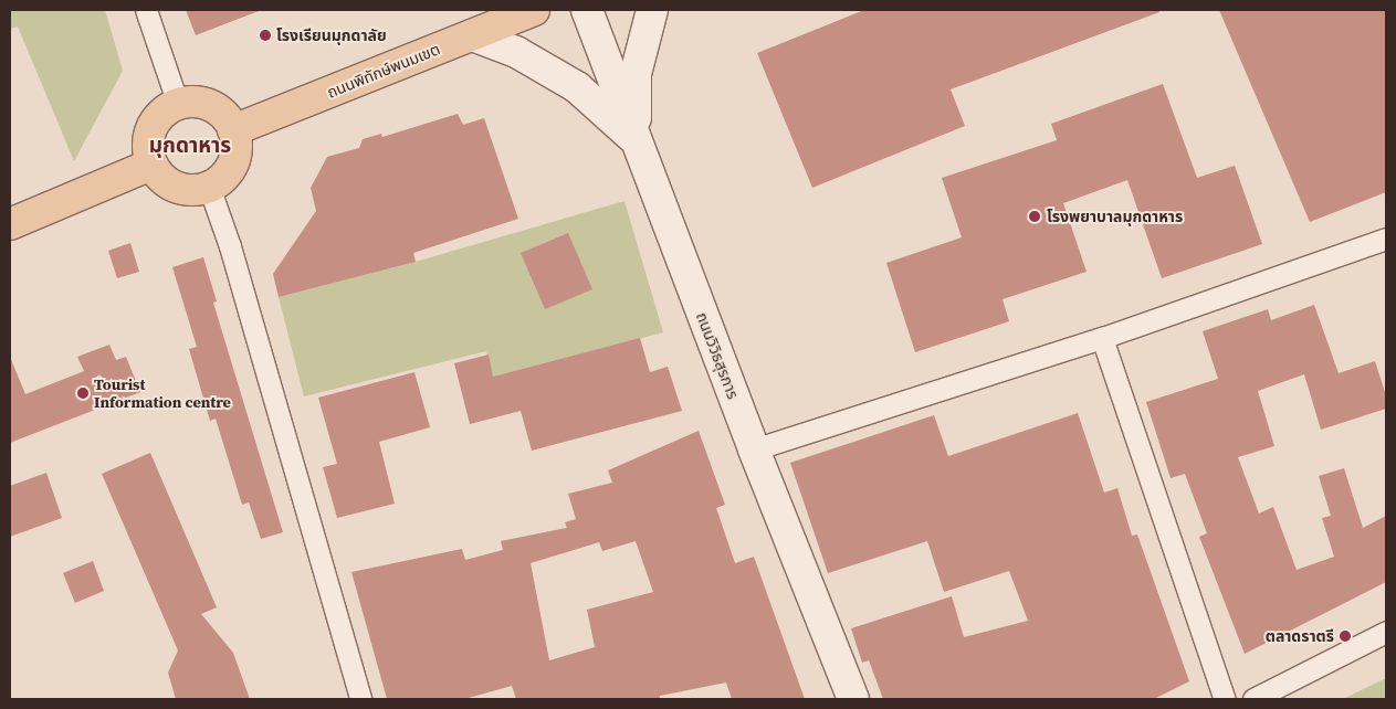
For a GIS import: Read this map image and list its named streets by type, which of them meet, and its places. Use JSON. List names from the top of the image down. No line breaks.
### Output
{"streets":{"main road":["ถนนพิทักษ์พนมเขต","ถนนวิวิธสุรการ"]},"districts":["มุกดาหาร"],"places":["โรงเรียนมุกดาลัย","โรงพยาบาลมุกดาหาร","Tourist Information centre","ตลาดราตรี"]}
